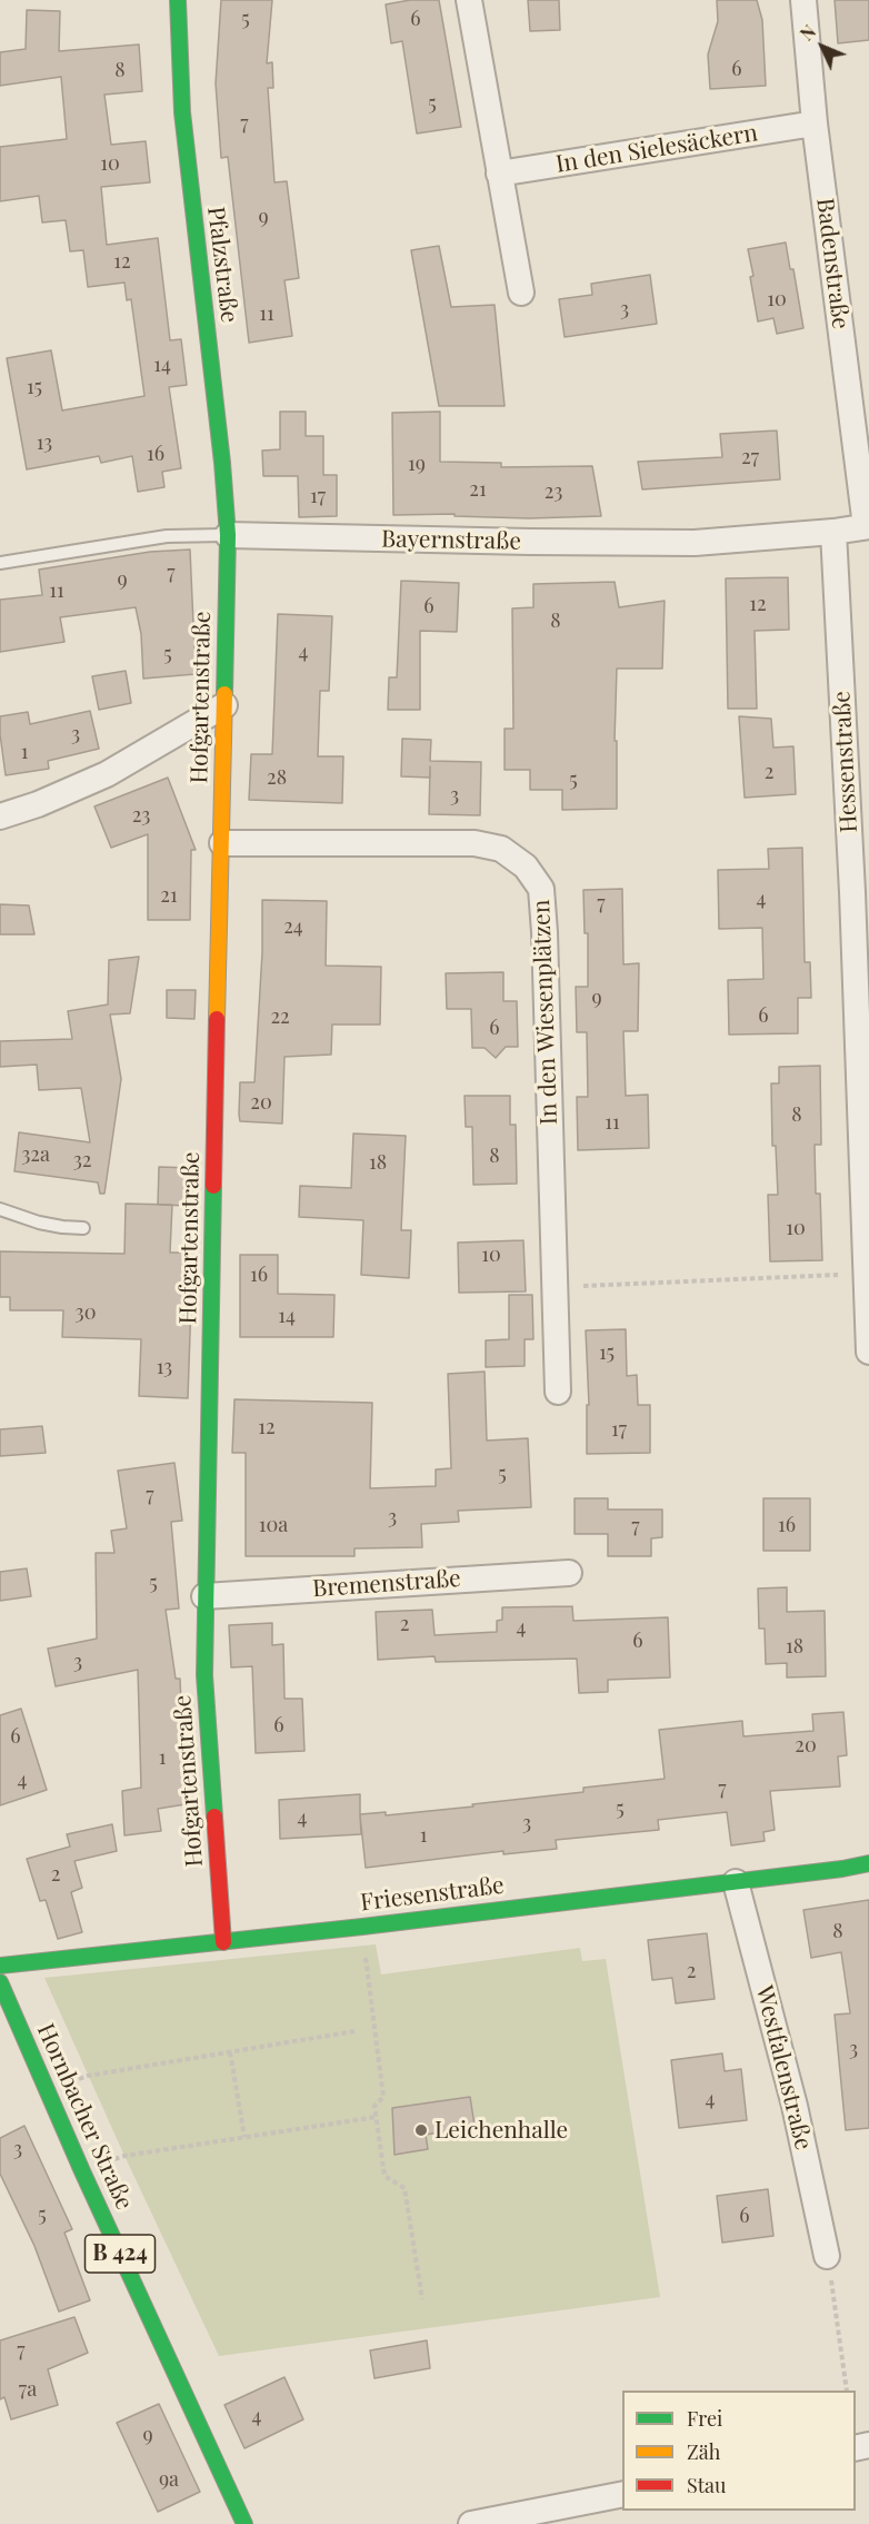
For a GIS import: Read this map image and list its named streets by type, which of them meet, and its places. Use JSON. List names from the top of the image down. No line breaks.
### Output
{"streets":{"street":["In den Sielesäckern","Badenstraße","Pfalzstraße","Bayernstraße","Hofgartenstraße","Hessenstraße","In den Wiesenplätzen","Bremenstraße","Friesenstraße","Westfalenstraße","Hornbacher Straße","B 424"]},"crossings":[["In den Sielesäckern","Badenstraße"],["Badenstraße","Bayernstraße"],["Pfalzstraße","Bayernstraße"],["Pfalzstraße","Hofgartenstraße"],["Bayernstraße","Hofgartenstraße"],["Bayernstraße","Hessenstraße"],["Hofgartenstraße","In den Wiesenplätzen"],["Hofgartenstraße","Bremenstraße"],["Hofgartenstraße","Friesenstraße"],["Friesenstraße","Westfalenstraße"]],"places":["Leichenhalle"],"house_numbers":["5","6","6","8","5","7","10","9","12","10","3","11","14","15","13","16","27","19","21","23","17","7","9","11","12","6","8","4","5","3","1","2","28","5","3","23","21","4","7","24","9","6","22","6","20","8","11","32a","8","32","18","10","10","16","30","14","15","13","12","17","5","7","3","10a","16","7","5","2","4","6","18","3","6","6","20","1","4","7","5","4","3","1","2","8","2","3","4","3","5","6","7","7a","4","9","9a"],"legend":["Frei","Zäh","Stau"],"north":"top left"}
